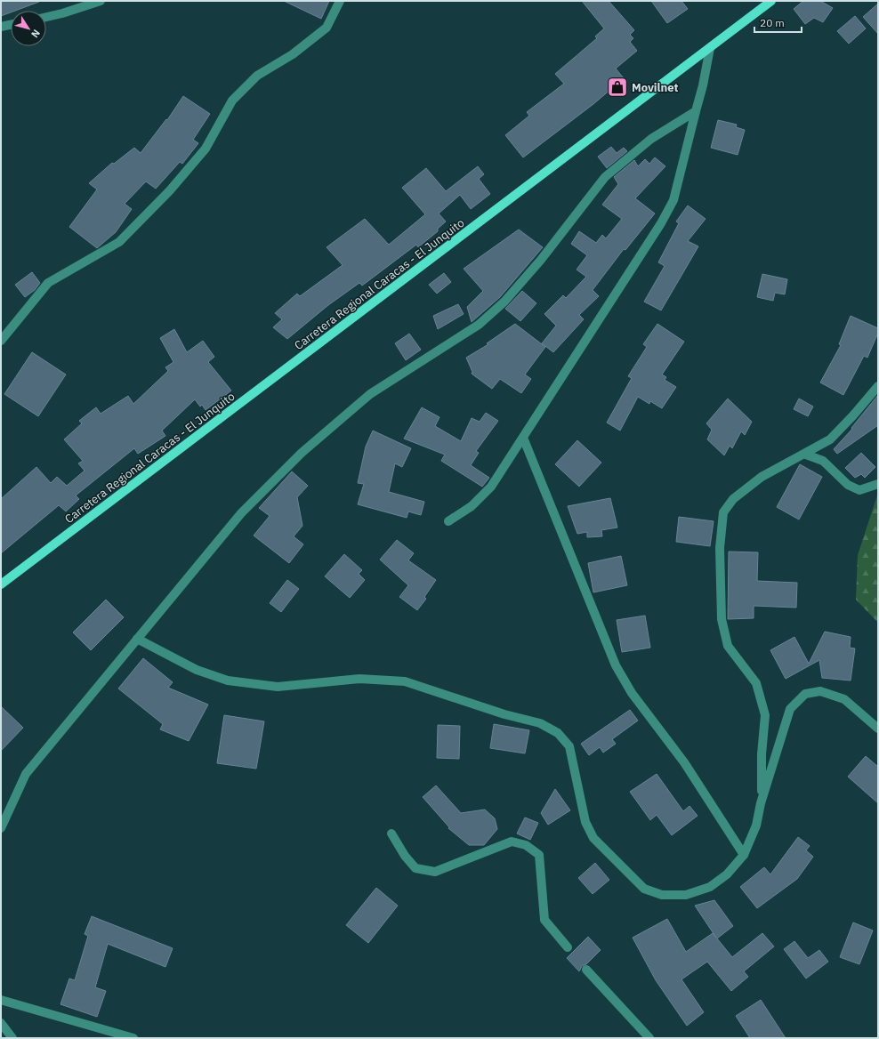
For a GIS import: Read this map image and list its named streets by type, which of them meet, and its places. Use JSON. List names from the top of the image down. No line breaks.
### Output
{"streets":{"main road":["Carretera Regional Caracas - El Junquito"]},"places":{"shop":["Movilnet"]},"scale_bar":"20 m","north":"bottom right"}
